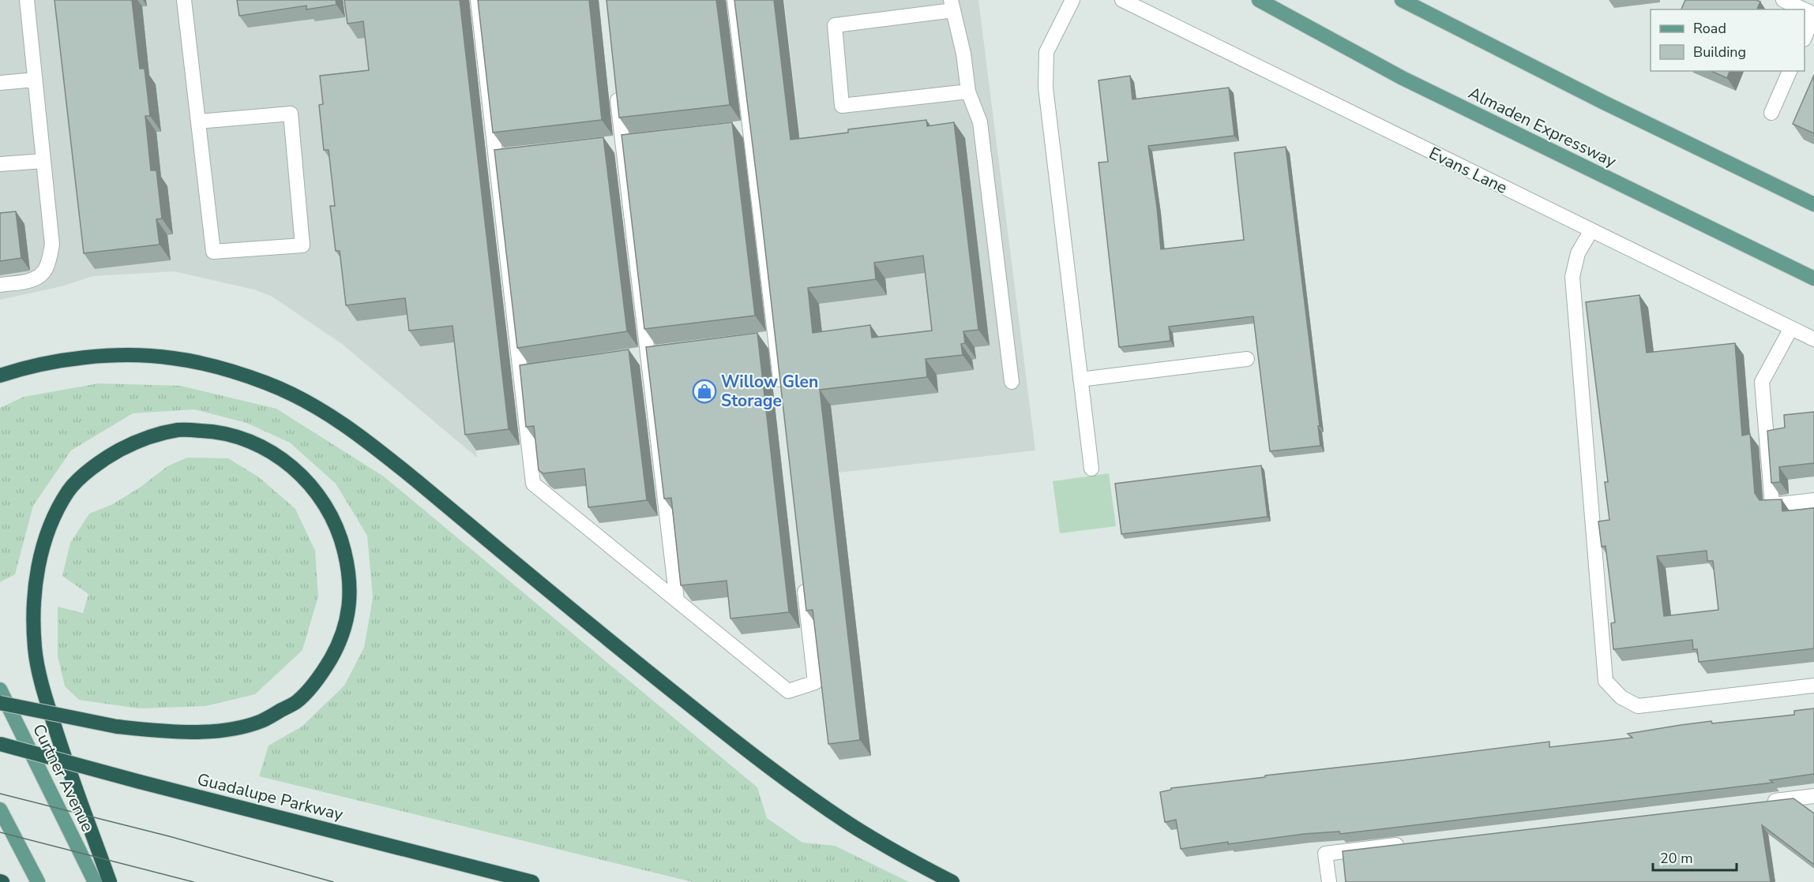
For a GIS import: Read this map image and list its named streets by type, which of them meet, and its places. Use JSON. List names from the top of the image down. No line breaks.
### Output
{"streets":{"highway":["Guadalupe Parkway"],"main road":["Almaden Expressway","Curtner Avenue"],"street":["Evans Lane"]},"places":{"shop":["Willow Glen Storage"]},"legend":["Road","Building"],"scale_bar":"20 m"}
